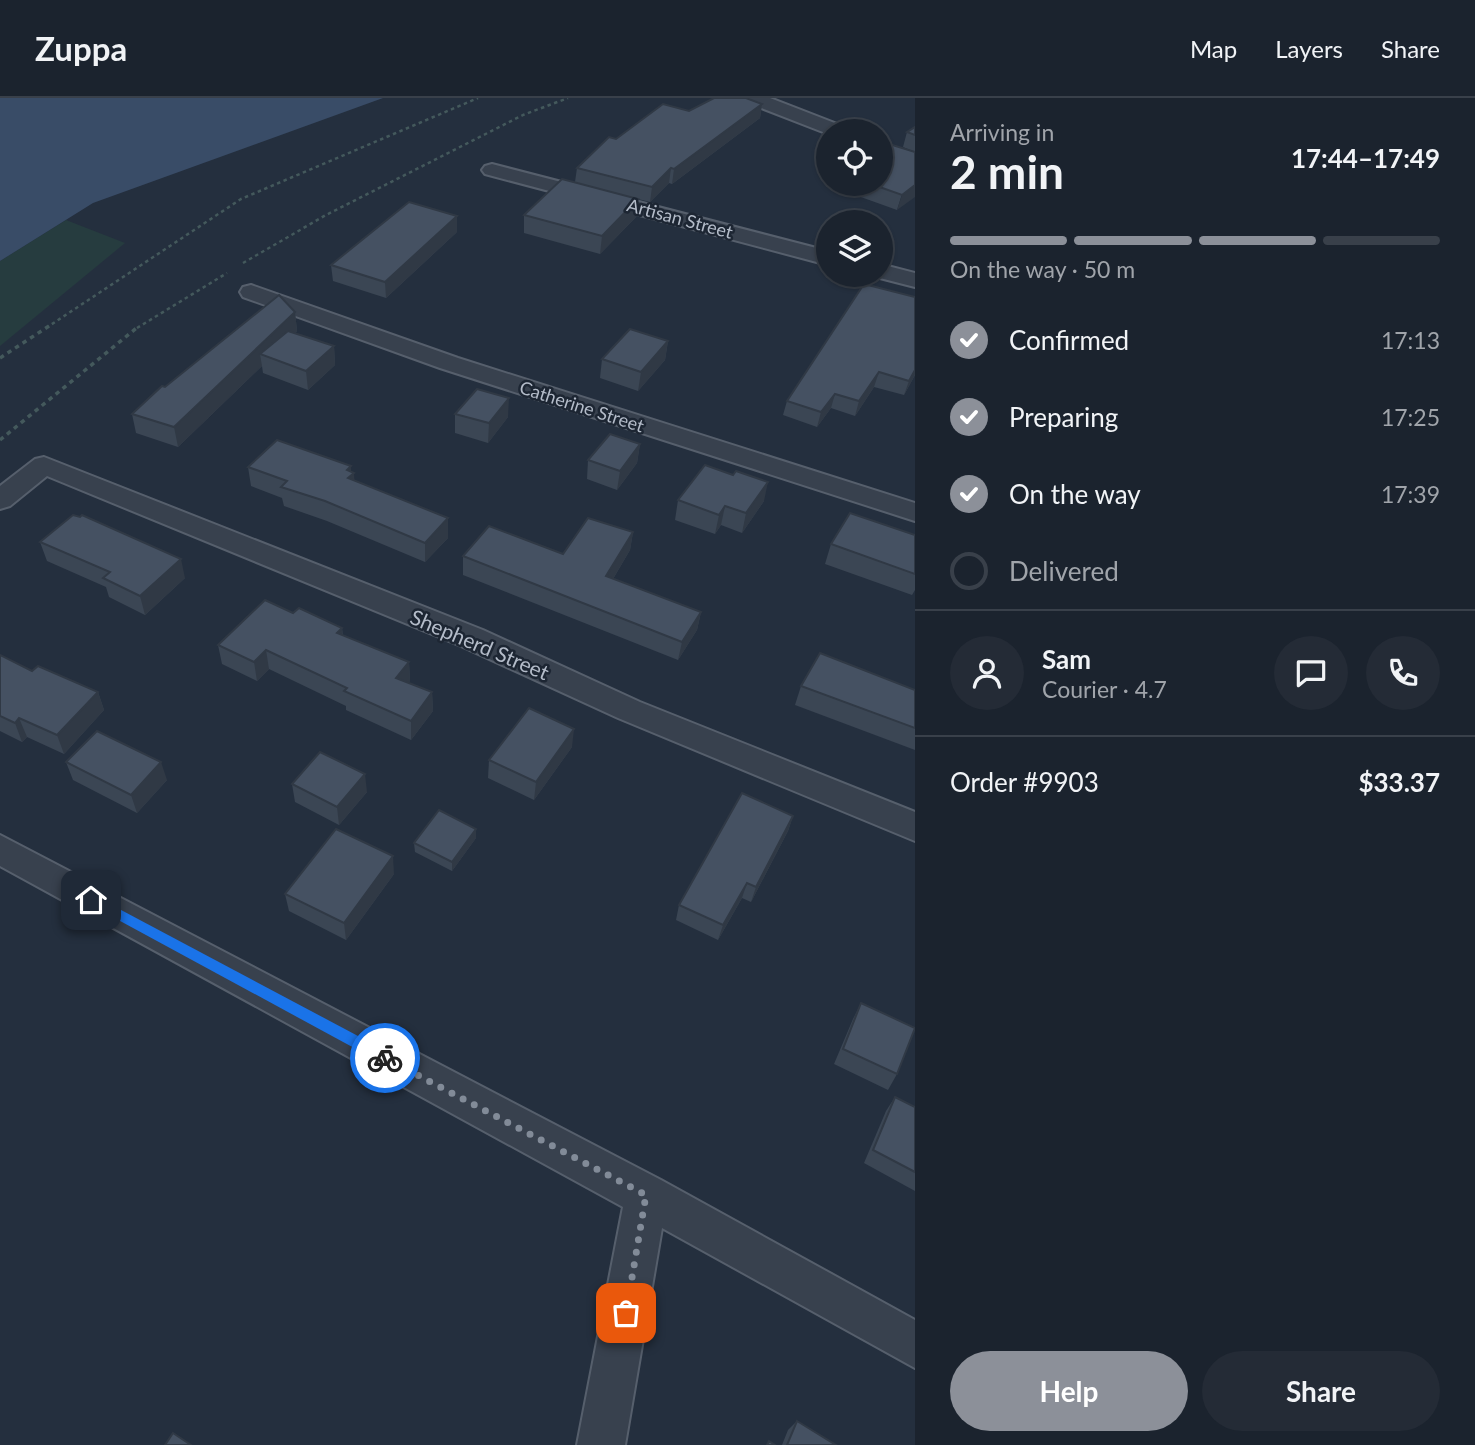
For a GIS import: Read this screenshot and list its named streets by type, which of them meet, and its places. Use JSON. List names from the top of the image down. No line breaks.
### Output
{"streets":{"street":["Artisan Street","Catherine Street","Shepherd Street"]},"page":{"header":"Zuppa","nav":["Map","Layers","Share"],"heading":["2 min","Arriving in","17:44–17:49"],"panel":["Sam","Courier · 4.7","Order #9903","$33.37"],"bar":"On the way · 50 m","list":[["Confirmed","17:13"],["Preparing","17:25"],["On the way","17:39"],"Delivered"],"buttons":["Help","Share"]}}
